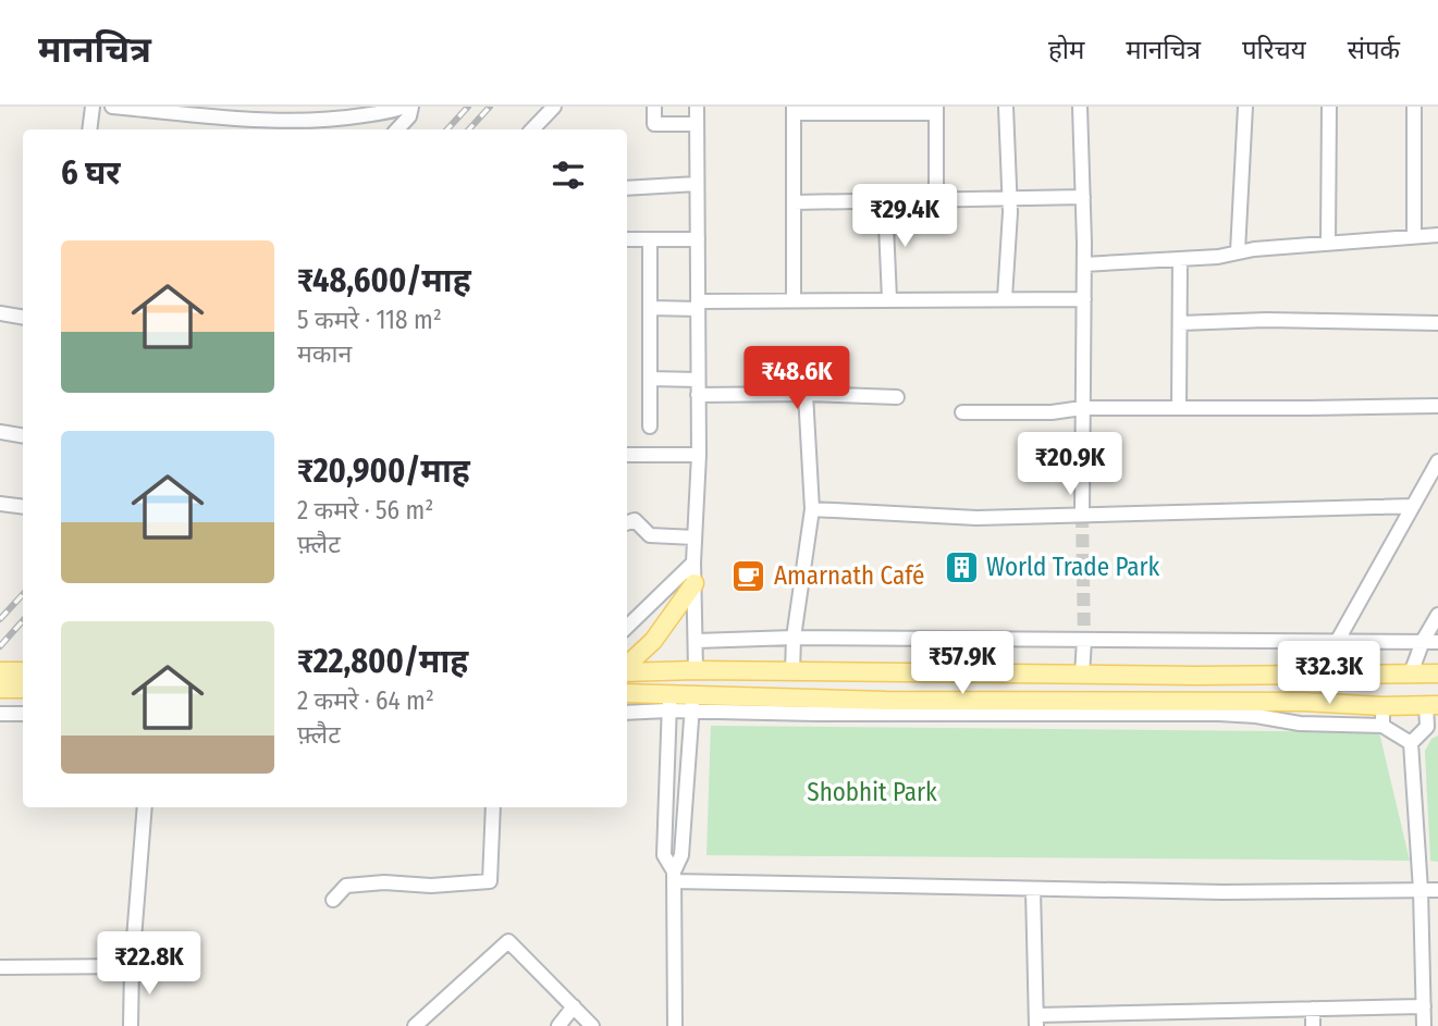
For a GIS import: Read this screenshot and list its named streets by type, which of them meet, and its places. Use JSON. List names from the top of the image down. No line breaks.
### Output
{"parks":["Shobhit Park"],"places":{"building":["World Trade Park"],"cafe":["Amarnath Café"]},"page":{"header":"मानचित्र","nav":["होम","मानचित्र","परिचय","संपर्क"],"heading":"6 घर","price":["₹29.4K","₹48.6K","₹20.9K","₹57.9K","₹32.3K","₹22.8K"],"list":[{"name":"₹48,600/माह","note":"5 कमरे · 118 m² · मकान"},{"name":"₹20,900/माह","note":"2 कमरे · 56 m² · फ़्लैट"},{"name":"₹22,800/माह","note":"2 कमरे · 64 m² · फ़्लैट"}]}}
